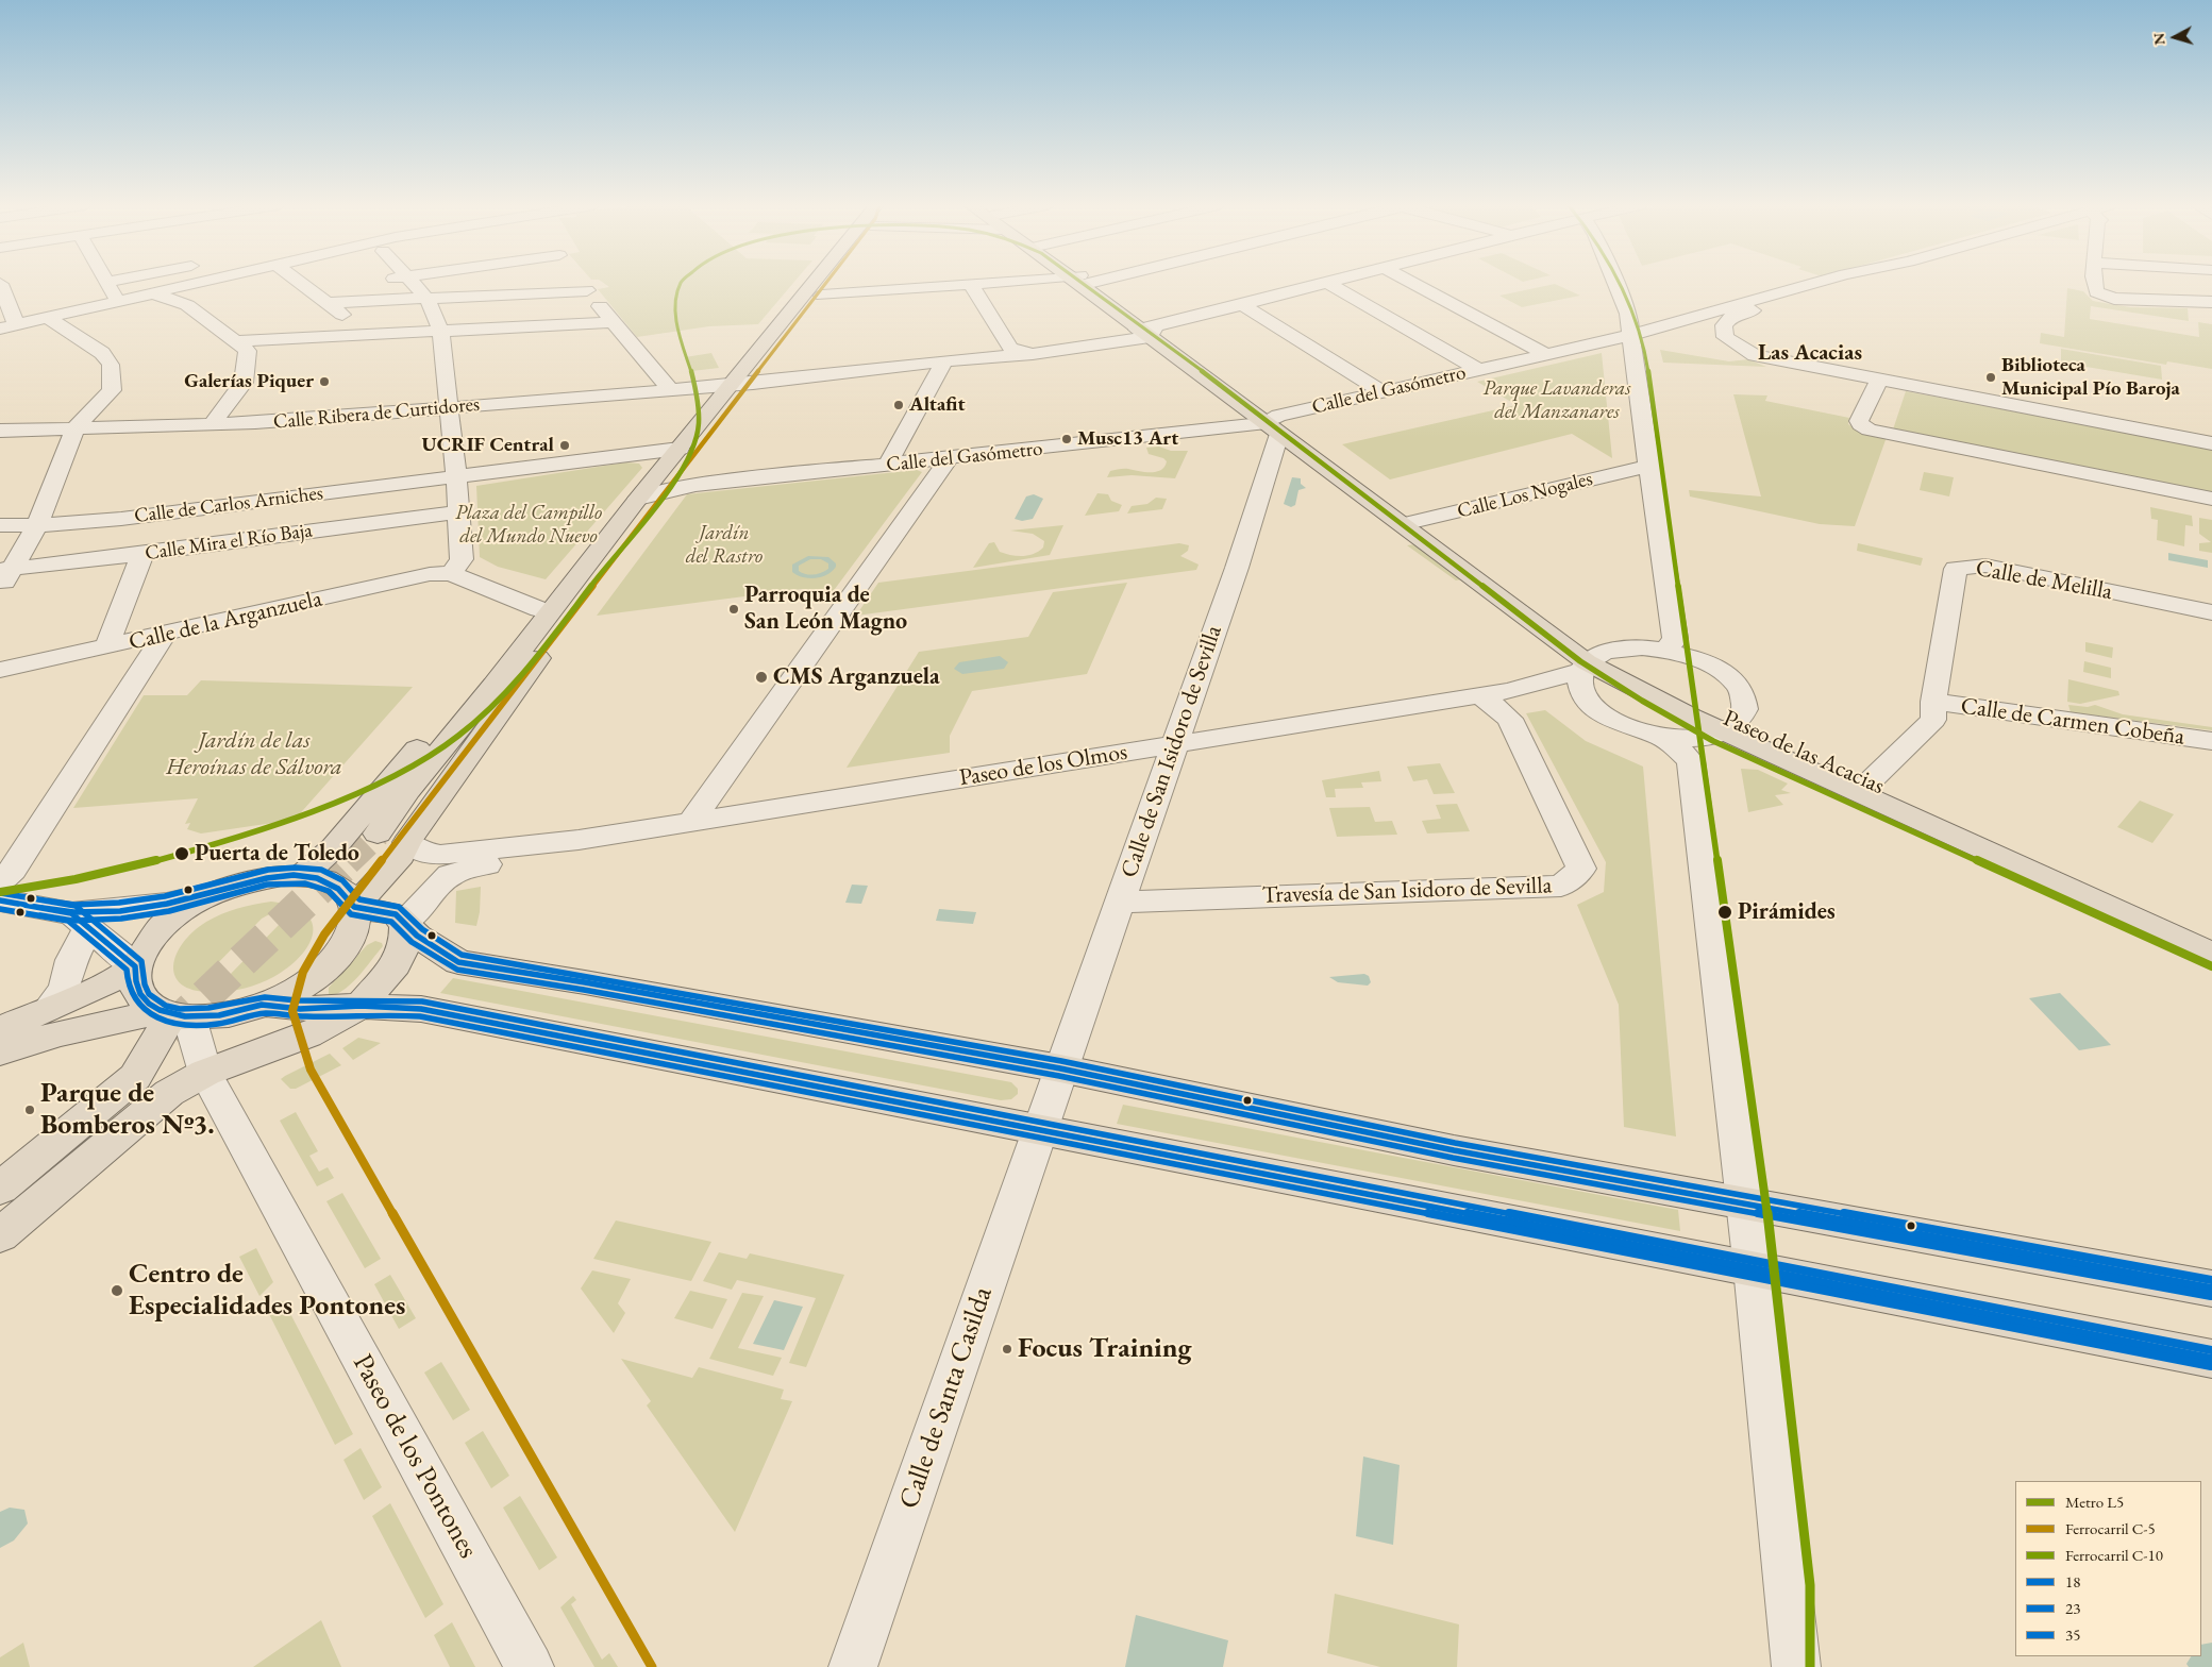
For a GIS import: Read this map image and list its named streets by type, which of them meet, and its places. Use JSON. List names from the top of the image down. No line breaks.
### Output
{"streets":{"main road":["Paseo de las Acacias"],"street":["Calle del Gasómetro","Calle Ribera de Curtidores","Calle Los Nogales","Calle de Carlos Arniches","Calle Mira el Río Baja","Calle de Melilla","Calle de la Arganzuela","Calle de Carmen Cobeña","Calle de San Isidoro de Sevilla","Paseo de los Olmos","Travesía de San Isidoro de Sevilla","Calle de Santa Casilda","Paseo de los Pontones"]},"crossings":[["Calle del Gasómetro","Calle de San Isidoro de Sevilla"],["Calle del Gasómetro","Paseo de las Acacias"],["Calle Los Nogales","Paseo de las Acacias"],["Calle de Melilla","Calle de Carmen Cobeña"],["Calle de Melilla","Paseo de las Acacias"],["Calle de San Isidoro de Sevilla","Paseo de las Acacias"],["Calle de San Isidoro de Sevilla","Paseo de los Olmos"],["Calle de San Isidoro de Sevilla","Travesía de San Isidoro de Sevilla"],["Calle de San Isidoro de Sevilla","Calle de Santa Casilda"],["Paseo de las Acacias","Paseo de los Olmos"],["Paseo de los Olmos","Travesía de San Isidoro de Sevilla"]],"districts":["Las Acacias"],"parks":["Parque Lavanderas del Manzanares","Plaza del Campillo del Mundo Nuevo","Jardín del Rastro","Jardín de las Heroínas de Sálvora"],"places":["Biblioteca Municipal Pío Baroja","Galerías Piquer","Altafit","Musc13 Art","UCRIF Central","Parroquia de San León Magno","CMS Arganzuela","Puerta de Toledo","Pirámides","Parque de Bomberos Nº3.","Centro de Especialidades Pontones","Focus Training"],"lines":["metro line L5","rail line C-5","rail line C-10","transit line 35","transit line 18","transit line 23"],"legend":["Metro L5","Ferrocarril C-5","Ferrocarril C-10","18","23","35"],"north":"left"}
